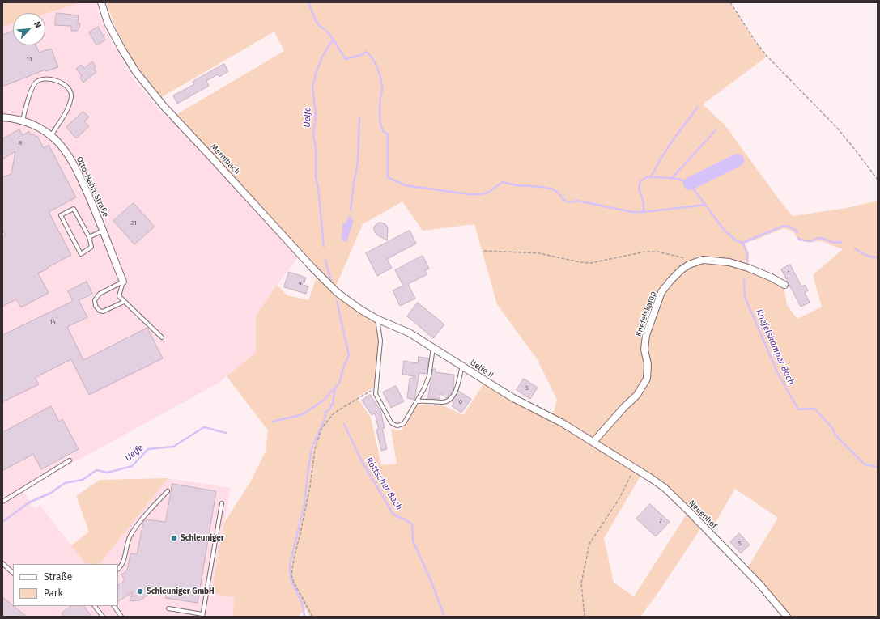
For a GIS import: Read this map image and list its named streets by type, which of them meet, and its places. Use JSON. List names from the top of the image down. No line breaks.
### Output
{"streets":{"street":["Mermbach","Otto-Hahn-Straße","Knefelskamp","Uelfe II","Neuenhof"]},"crossings":[["Mermbach","Uelfe II"],["Knefelskamp","Uelfe II"],["Knefelskamp","Neuenhof"],["Uelfe II","Neuenhof"]],"water":["Uelfe","Knefelskamper Bach","Röttscher Bach"],"places":["Schleuniger","Schleuniger GmbH"],"house_numbers":["11","8","21","1","4","14","5","6","7","5"],"legend":["Straße","Park"],"north":"top right"}
